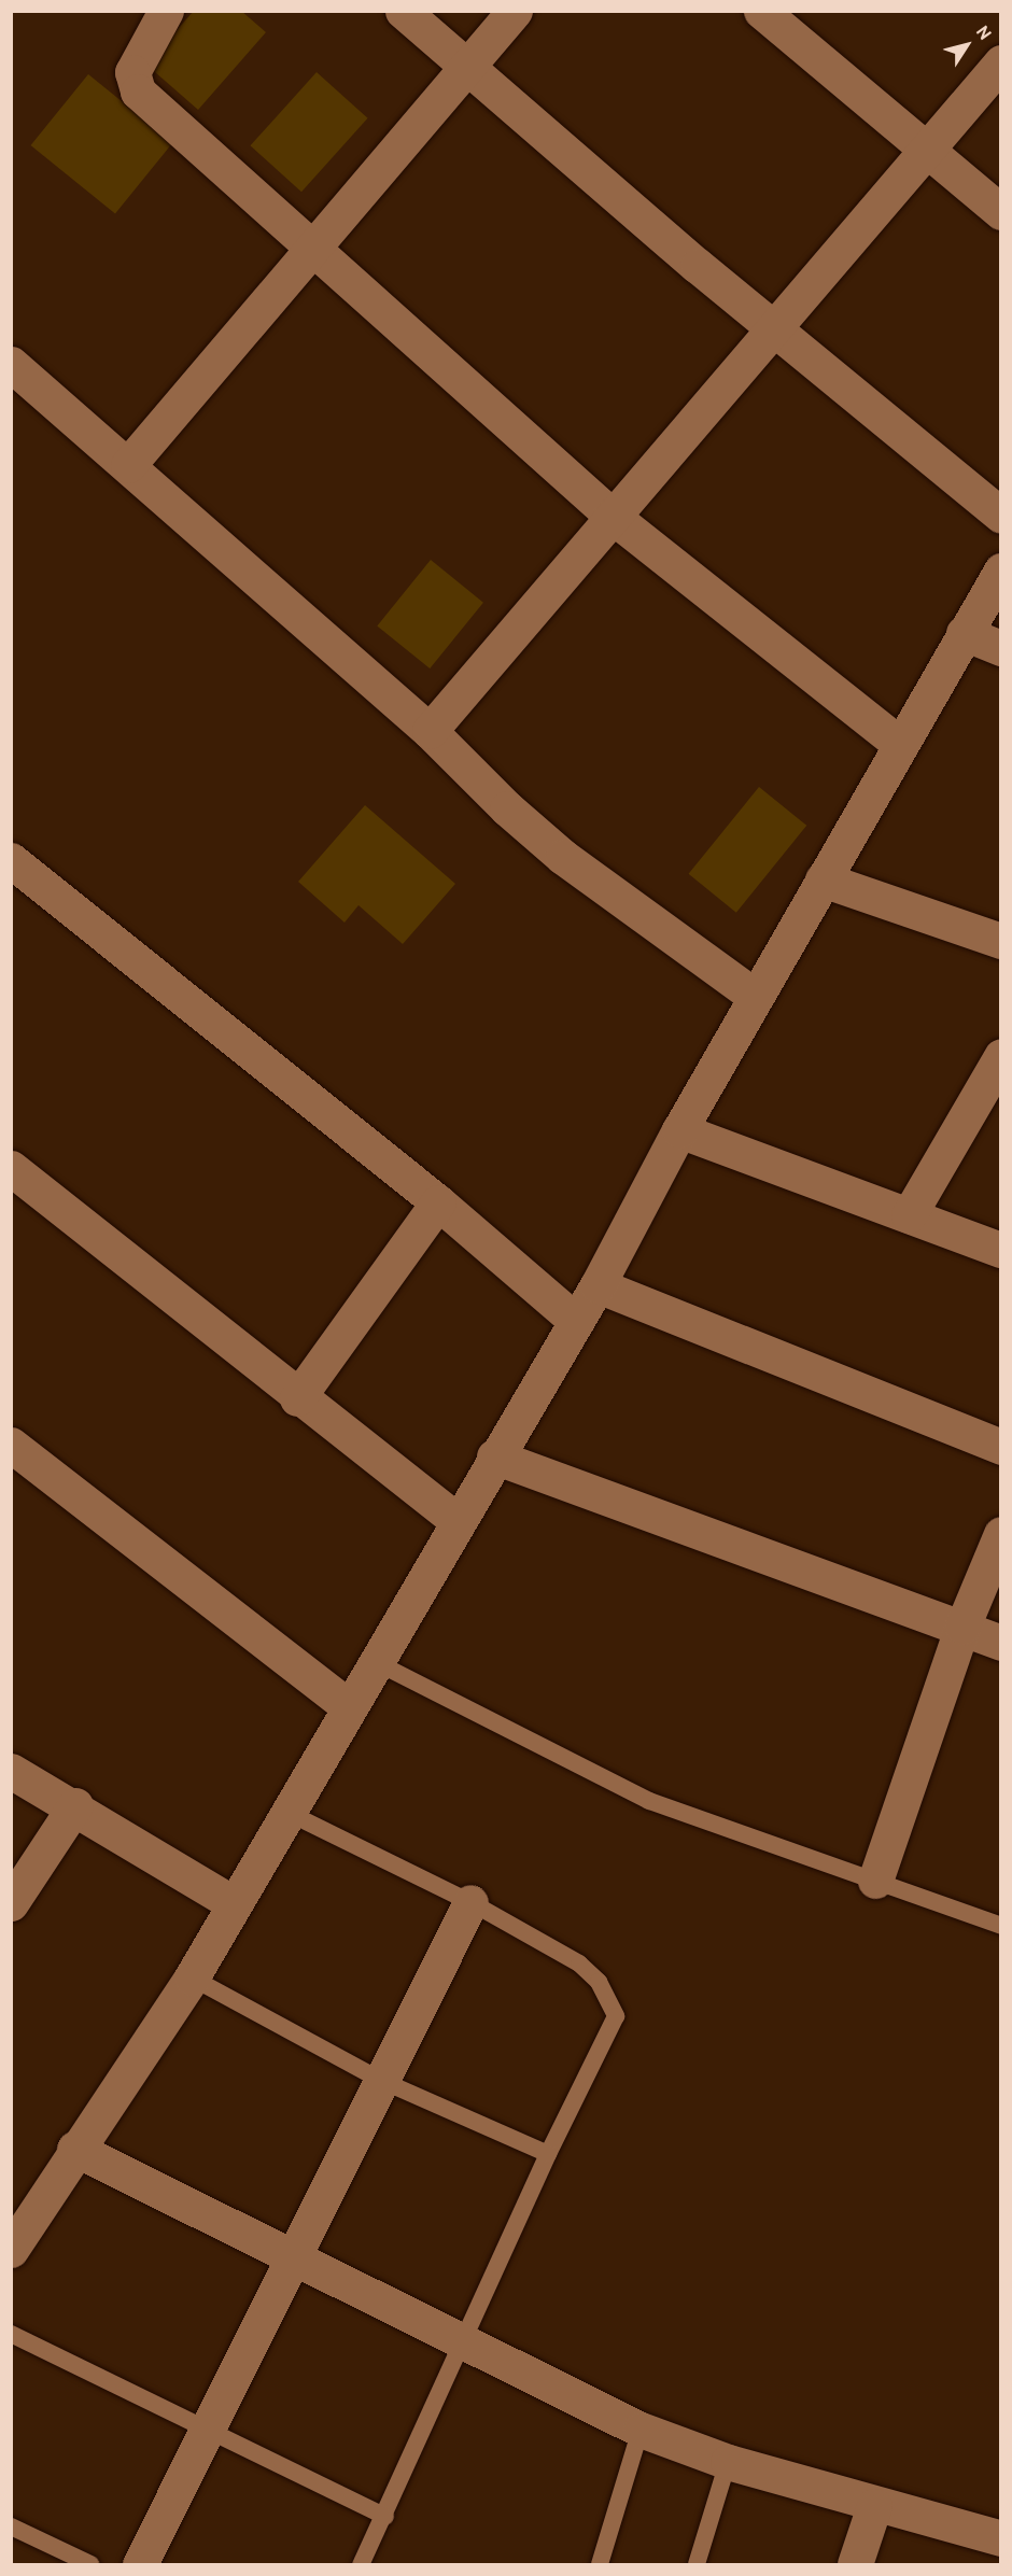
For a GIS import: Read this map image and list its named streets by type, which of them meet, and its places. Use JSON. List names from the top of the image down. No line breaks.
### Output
{"north":"top right"}
